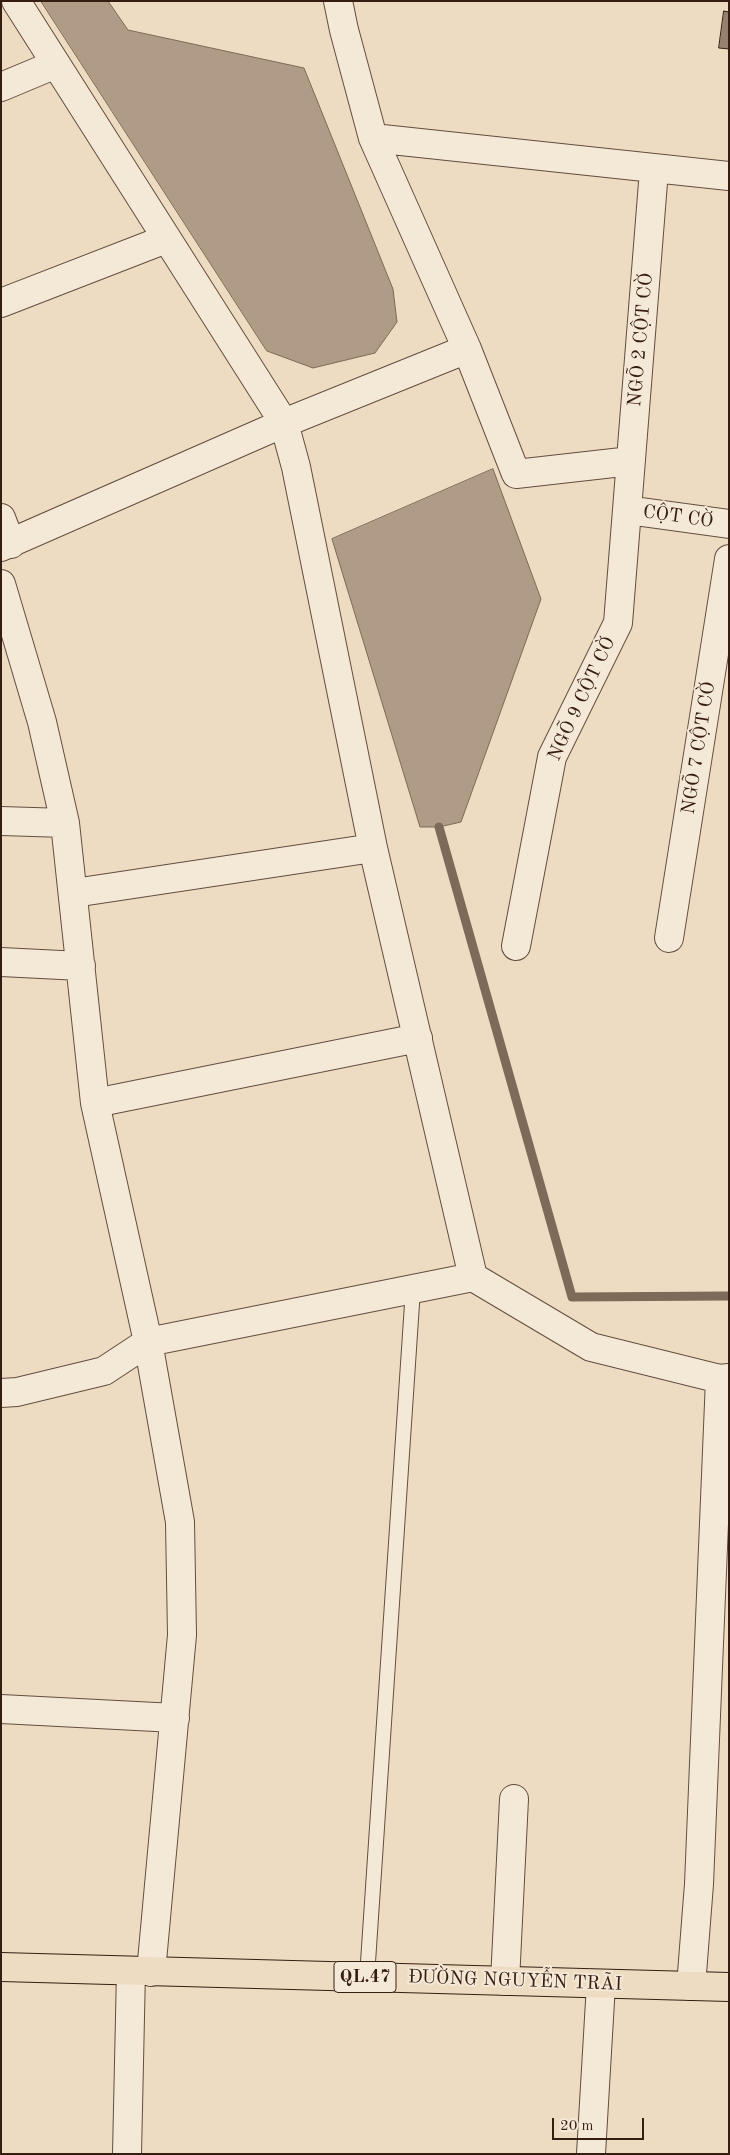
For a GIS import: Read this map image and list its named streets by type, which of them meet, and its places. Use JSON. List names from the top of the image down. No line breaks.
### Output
{"streets":{"highway":["QL.47","ĐƯỜNG NGUYỄN TRÃI"],"street":["NGÕ 2 CỘT CỜ","CỘT CỜ","NGÕ 9 CỘT CỜ","NGÕ 7 CỘT CỜ"]},"crossings":[["NGÕ 2 CỘT CỜ","CỘT CỜ"],["NGÕ 2 CỘT CỜ","NGÕ 9 CỘT CỜ"],["CỘT CỜ","NGÕ 9 CỘT CỜ"]],"scale_bar":"20 m"}
